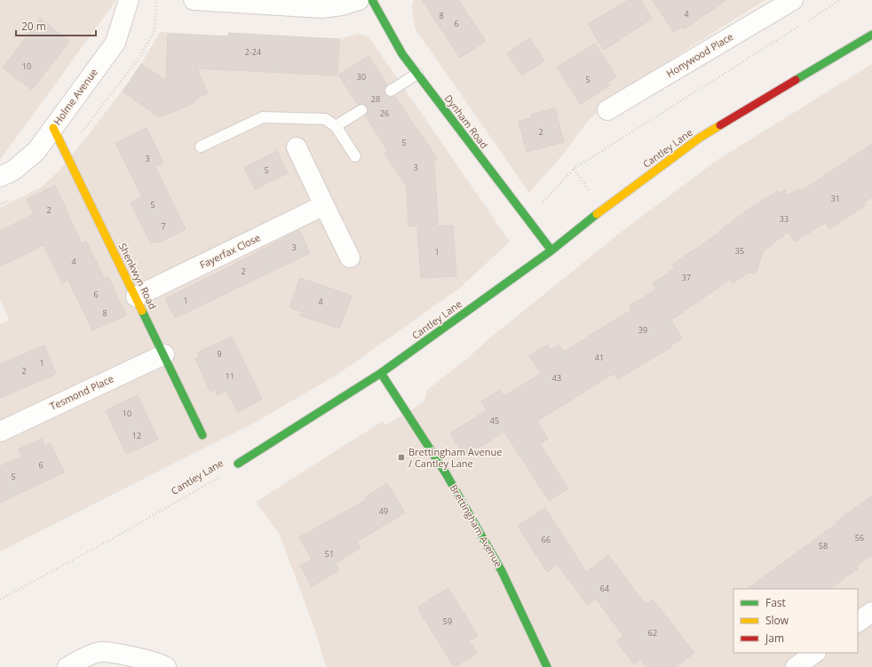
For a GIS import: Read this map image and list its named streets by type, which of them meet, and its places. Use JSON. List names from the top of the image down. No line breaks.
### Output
{"streets":{"street":["Honywood Place","Holme Avenue","Dynham Road","Cantley Lane","Fayerfax Close","Shenkwyn Road","Tesmond Place","Brettingham Avenue"]},"crossings":[["Holme Avenue","Shenkwyn Road"],["Dynham Road","Cantley Lane"],["Cantley Lane","Brettingham Avenue"],["Fayerfax Close","Shenkwyn Road"],["Shenkwyn Road","Tesmond Place"]],"places":{"transit":["Brettingham Avenue / Cantley Lane"]},"house_numbers":["4","8","6","2-24","10","30","5","28","26","2","5","3","3","5","31","5","2","33","7","3","35","1","4","2","37","6","1","4","8","39","9","41","1","2","11","43","10","45","12","6","5","49","56","66","58","51","64","59","62"],"legend":["Fast","Slow","Jam"],"scale_bar":"20 m"}
